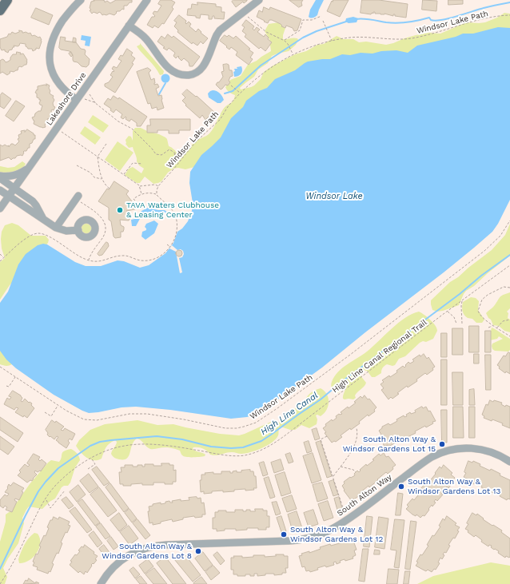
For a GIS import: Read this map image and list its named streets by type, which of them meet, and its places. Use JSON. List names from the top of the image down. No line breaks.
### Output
{"streets":{"street":["Lakeshore Drive","South Alton Way"],"path":["Windsor Lake Path","High Line Canal Regional Trail"]},"water":["Windsor Lake","High Line Canal"],"places":["TAVA Waters Clubhouse & Leasing Center","South Alton Way & Windsor Gardens Lot 15","South Alton Way & Windsor Gardens Lot 13","South Alton Way & Windsor Gardens Lot 12","South Alton Way & Windsor Gardens Lot 8"]}
